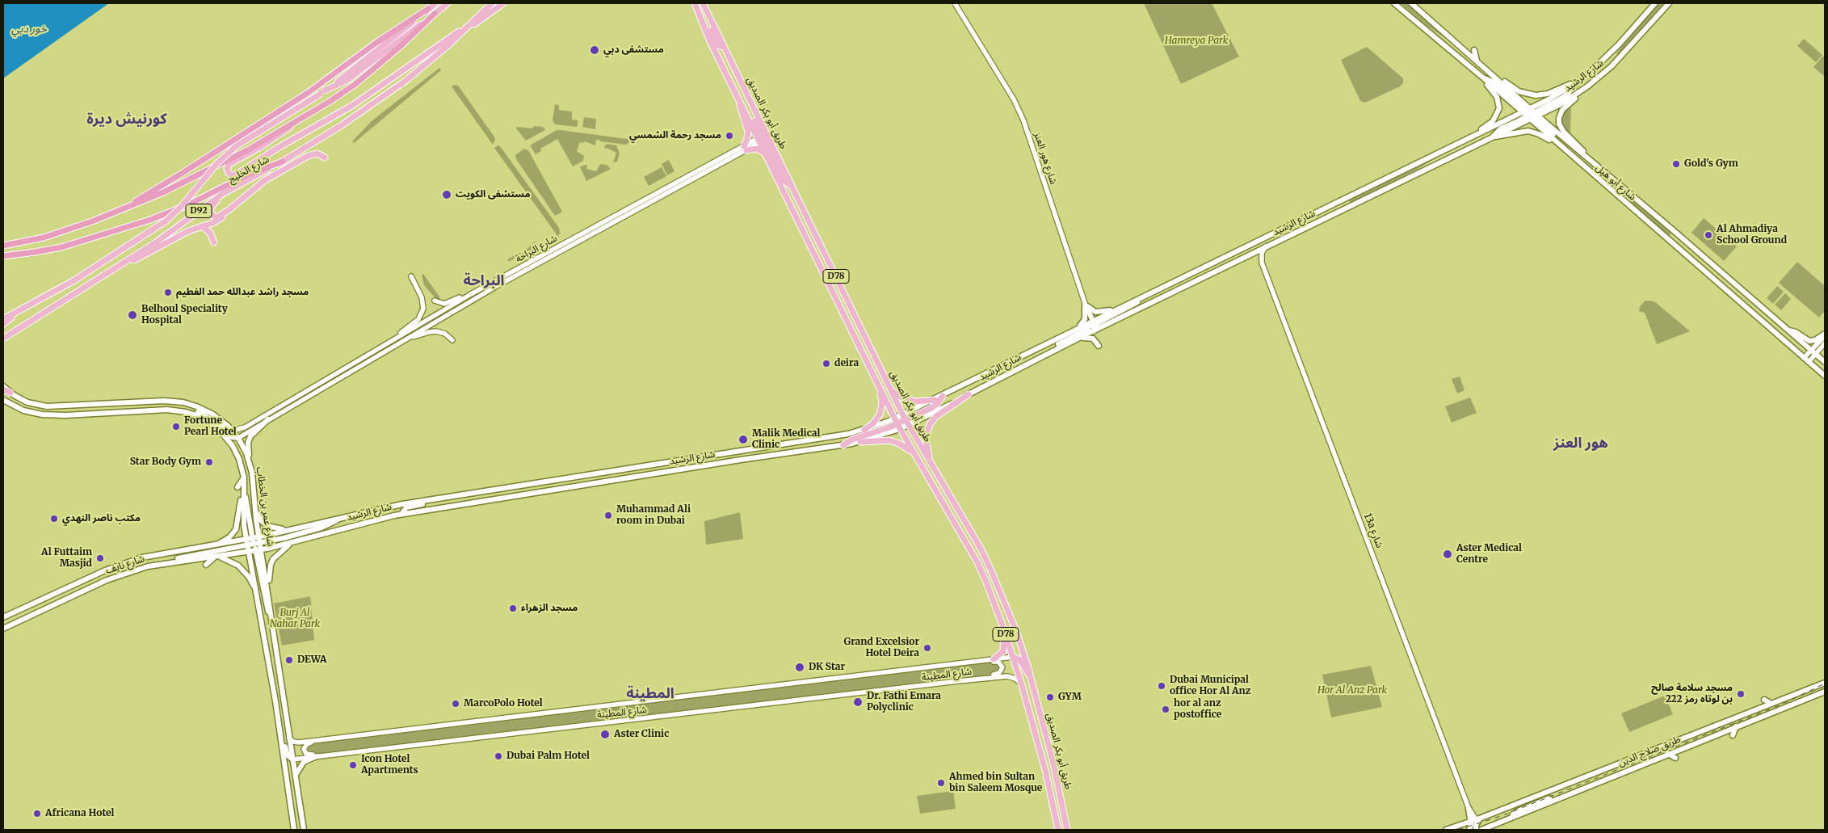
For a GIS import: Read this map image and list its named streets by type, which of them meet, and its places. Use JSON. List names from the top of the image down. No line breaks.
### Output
{"streets":{"main road":["شارع الرشيد","طريق أبو بكر الصديق","شارع الخليج","شارع أبو هيل","D92","D78","شارع عمر بن الخطاب","شارع نايف","طريق صلاح الدين"],"street":["شارع هور العنز","شارع البراحة","13a شارع","شارع المطينة"]},"crossings":[["شارع الرشيد","طريق أبو بكر الصديق"],["شارع الرشيد","شارع أبو هيل"],["شارع الرشيد","شارع عمر بن الخطاب"],["شارع الرشيد","13a شارع"],["شارع الرشيد","شارع نايف"],["طريق أبو بكر الصديق","شارع البراحة"],["طريق أبو بكر الصديق","شارع المطينة"],["شارع البراحة","شارع عمر بن الخطاب"],["شارع عمر بن الخطاب","شارع نايف"],["شارع عمر بن الخطاب","شارع المطينة"]],"districts":["كورنيش ديرة","البراحة","هور العنز","المطينة"],"water":["خور دبي"],"parks":["Hamreya Park","Burj Al Nahar Park","Hor Al Anz Park"],"places":["مستشفى دبي","مسجد رحمة الشمسي","Gold's Gym","مستشفى الكويت","Al Ahmadiya School Ground","مسجد راشد عبدالله حمد الفطيم","Belhoul Speciality Hospital","deira","Fortune Pearl Hotel","Malik Medical Clinic","Star Body Gym","Muhammad Ali room in Dubai","مكتب ناصر النهدي","Aster Medical Centre","Al Futtaim Masjid","مسجد الزهراء","Grand Excelsior Hotel Deira","DEWA","DK Star","Dubai Municipal office Hor Al Anz","مسجد سلامة صالح بن لوتاه رمز 222","GYM","Dr. Fathi Emara Polyclinic","MarcoPolo Hotel","hor al anz postoffice","Aster Clinic","Dubai Palm Hotel","Icon Hotel Apartments","Ahmed bin Sultan bin Saleem Mosque","Africana Hotel"]}
